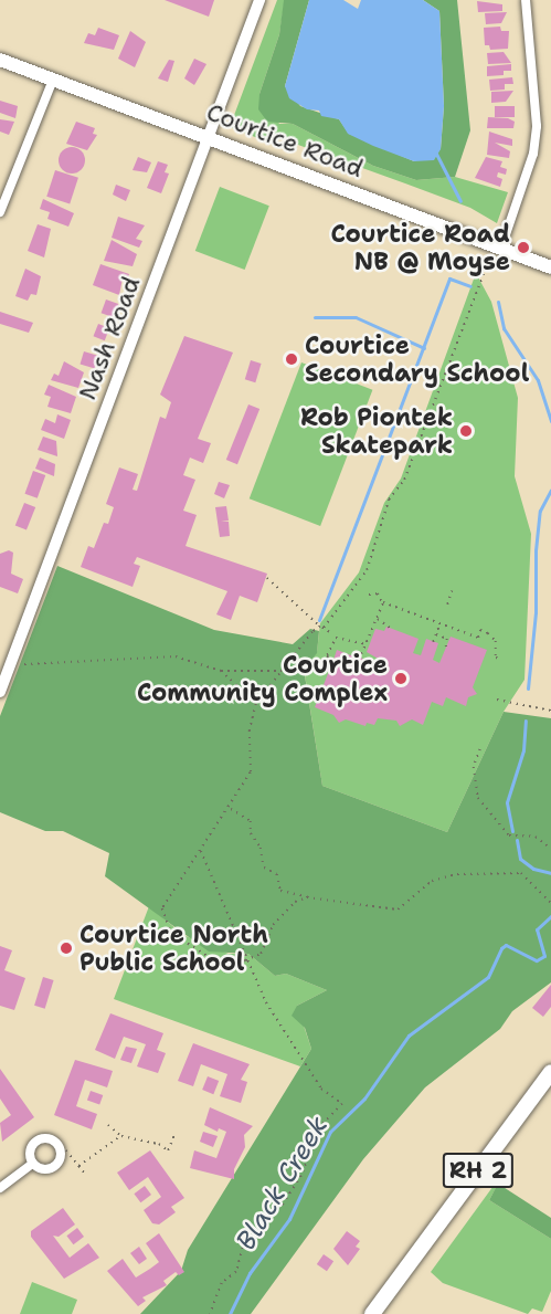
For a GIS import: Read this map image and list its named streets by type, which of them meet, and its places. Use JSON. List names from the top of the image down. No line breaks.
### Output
{"streets":{"main road":["Courtice Road","RH 2"],"street":["Nash Road"]},"crossings":[["Courtice Road","Nash Road"]],"water":["Black Creek"],"places":["Courtice Road NB @ Moyse","Courtice Secondary School","Rob Piontek Skatepark","Courtice Community Complex","Courtice North Public School"]}
